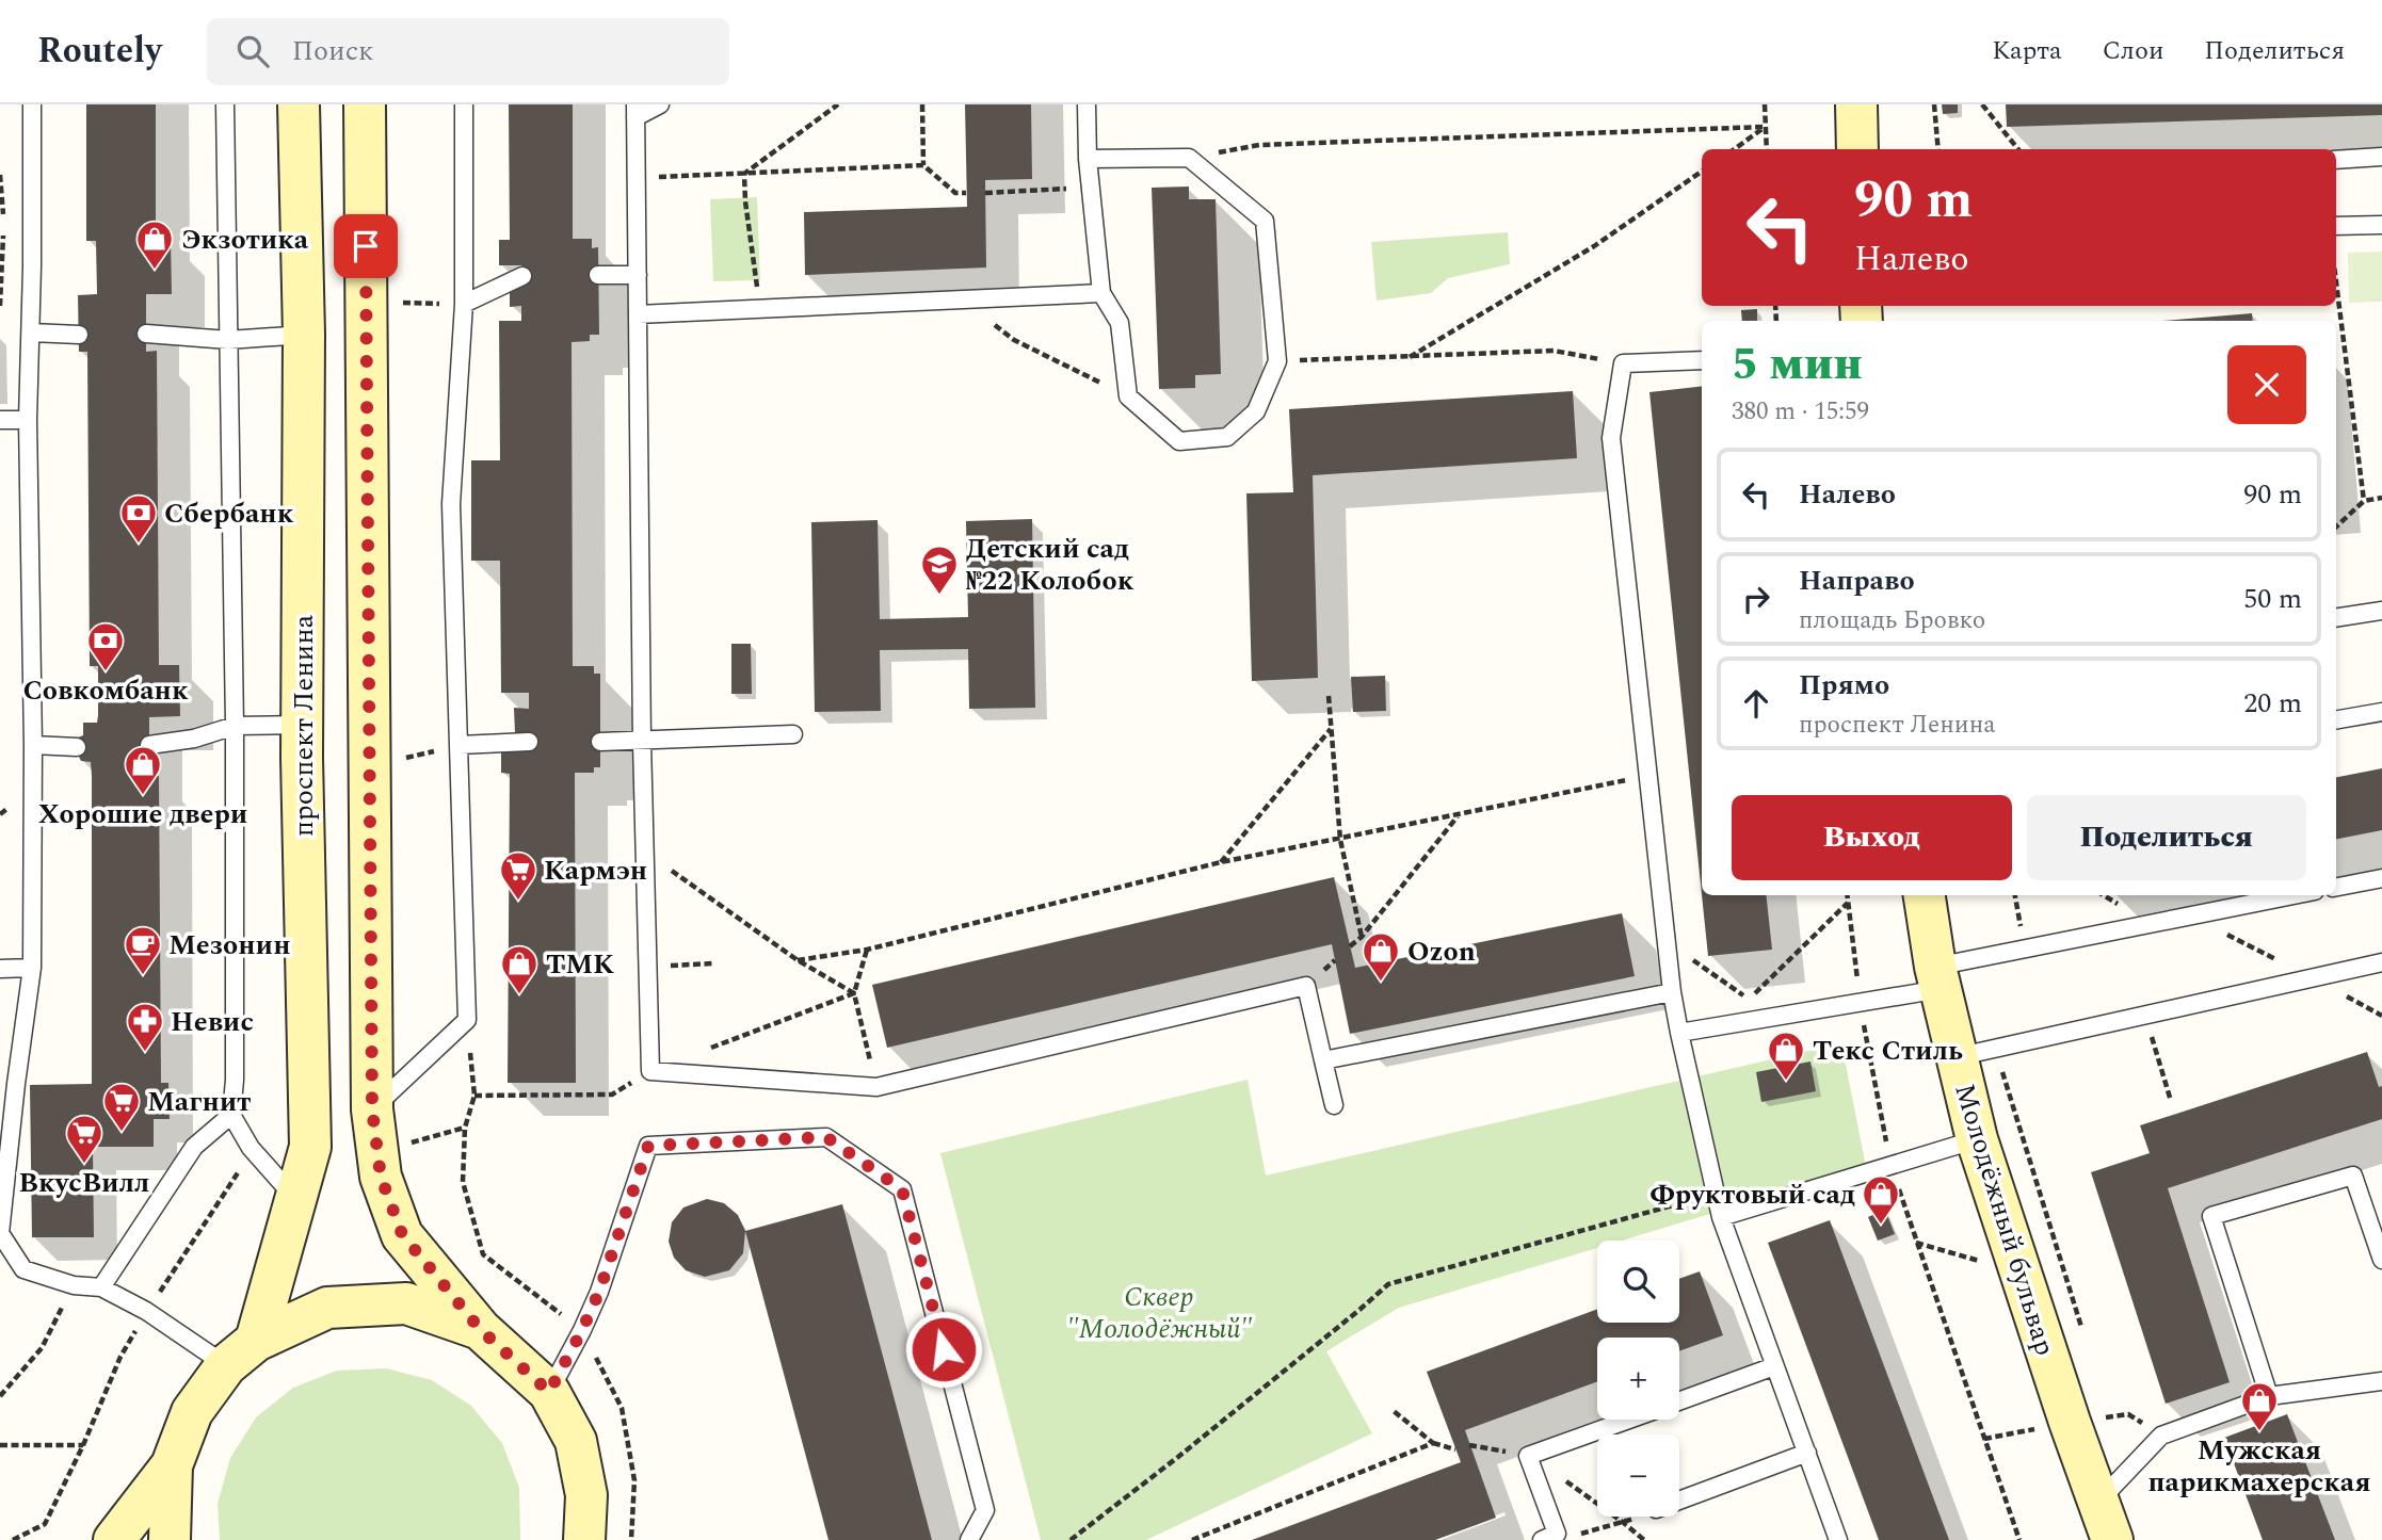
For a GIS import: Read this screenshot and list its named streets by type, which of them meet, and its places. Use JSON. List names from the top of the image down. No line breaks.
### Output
{"streets":{"street":["проспект Ленина","Молодёжный бульвар"]},"parks":["Сквер \"Молодёжный\""],"places":{"shop":["Экзотика","Хорошие двери","Ozon","ТМК","Текс Стиль","Фруктовый сад","Мужская парикмахерская"],"bank":["Сбербанк","Совкомбанк"],"school or university":["Детский сад №22 Колобок"],"supermarket":["Кармэн","Магнит","ВкусВилл"],"cafe":["Мезонин"],"pharmacy":["Невис"]},"page":{"header":"Routely","search":"Поиск","nav":["Карта","Слои","Поделиться"],"turn":["90 m","Налево"],"heading":["5 мин","380 m · 15:59"],"list":[{"name":"Налево","value":"90 m"},{"name":"Направо","note":"площадь Бровко","value":"50 m"},{"name":"Прямо","note":"проспект Ленина","value":"20 m"}],"buttons":["Выход","Поделиться"],"map_buttons":["+","−"]}}
